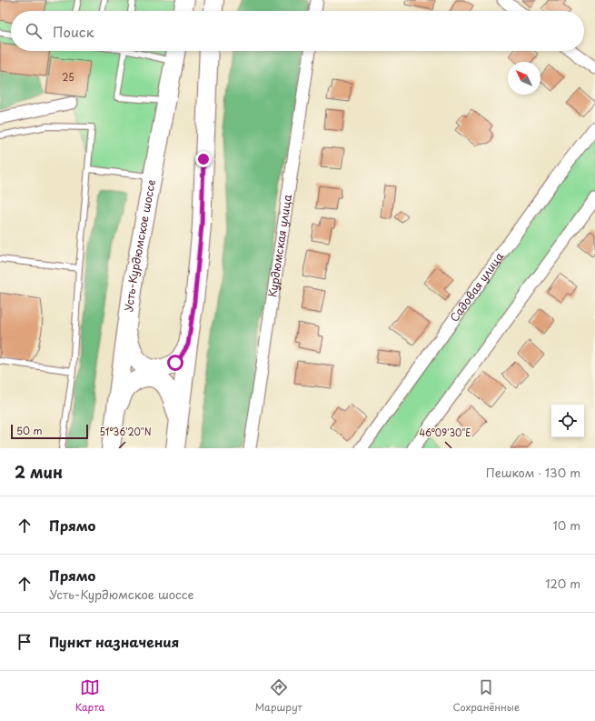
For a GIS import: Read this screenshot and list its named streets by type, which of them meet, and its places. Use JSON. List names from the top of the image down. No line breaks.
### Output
{"streets":{"main road":["Усть-Курдюмское шоссе"],"street":["Курдюмская улица","Садовая улица"]},"house_numbers":["25"],"scale_bar":"50 m","north":"top left","page":{"search":"Поиск","scale":"50 m","heading":["2 мин","Пешком · 130 m"],"list":[["Прямо","10 m"],["Прямо","Усть-Курдюмское шоссе","120 m"],"Пункт назначения"],"nav":["Карта","Маршрут","Сохранённые"]},"coordinates":["51°36'20\"N","46°09'30\"E"]}
